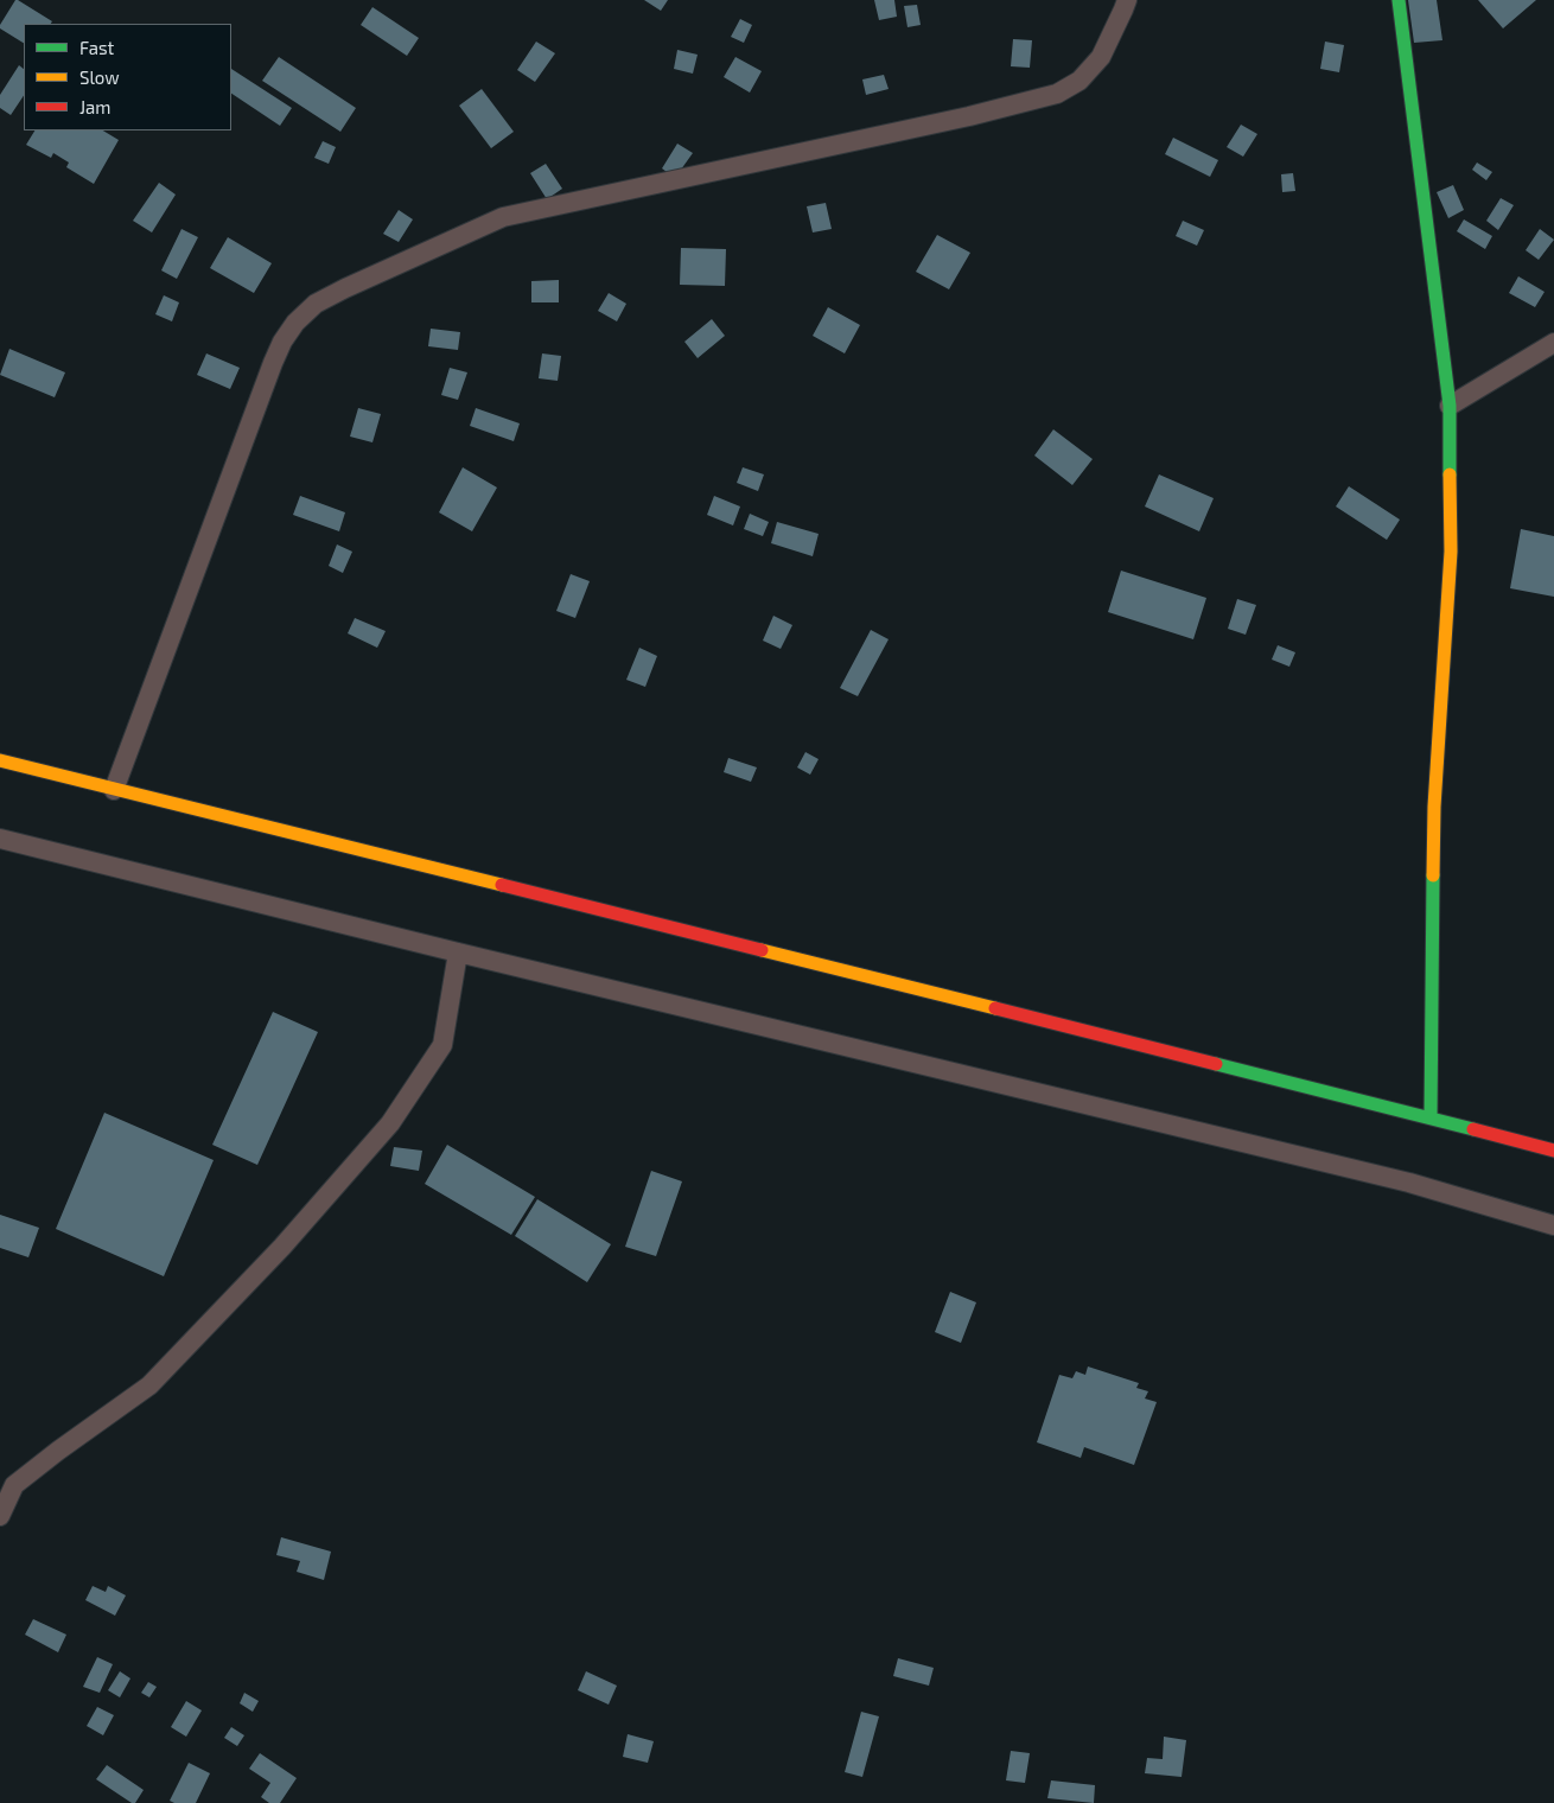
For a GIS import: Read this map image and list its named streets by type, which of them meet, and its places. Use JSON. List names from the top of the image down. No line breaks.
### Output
{"legend":["Fast","Slow","Jam"]}
